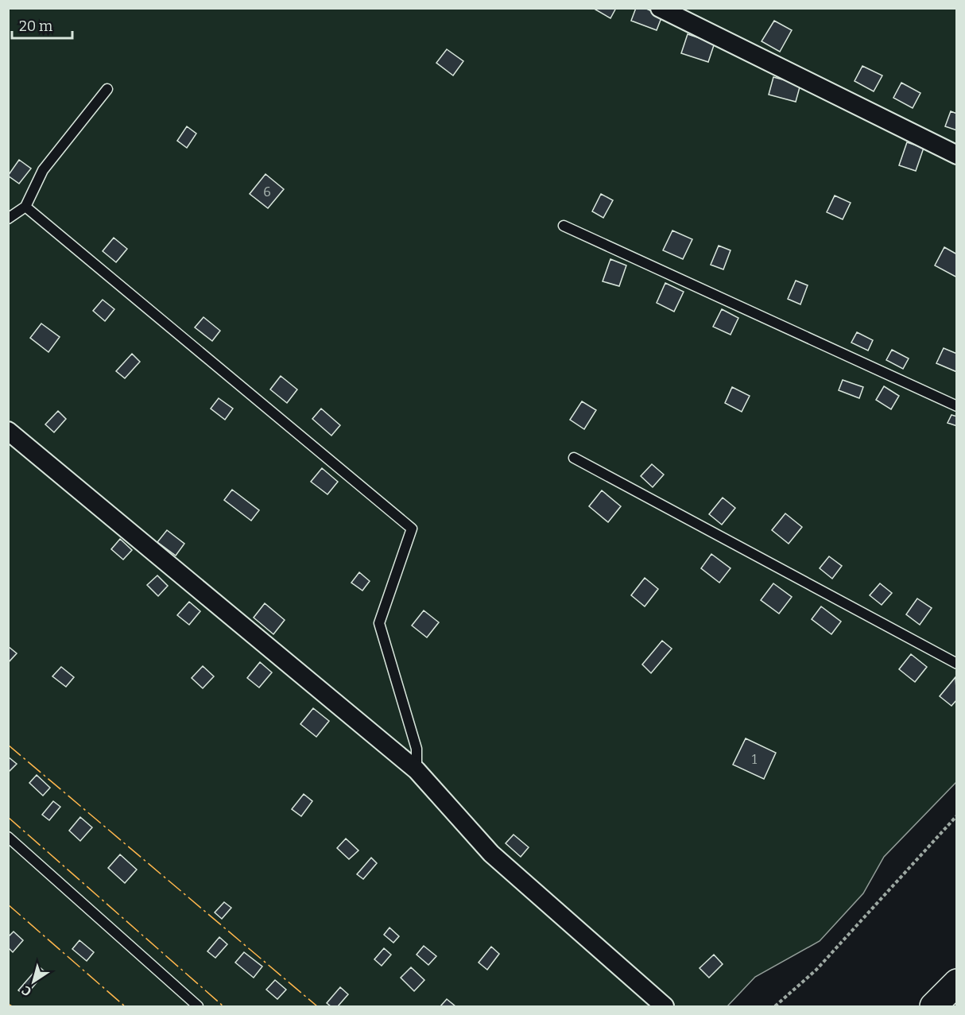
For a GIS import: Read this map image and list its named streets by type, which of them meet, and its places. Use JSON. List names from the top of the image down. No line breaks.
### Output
{"house_numbers":["6","1"],"scale_bar":"20 m","north":"bottom left"}
